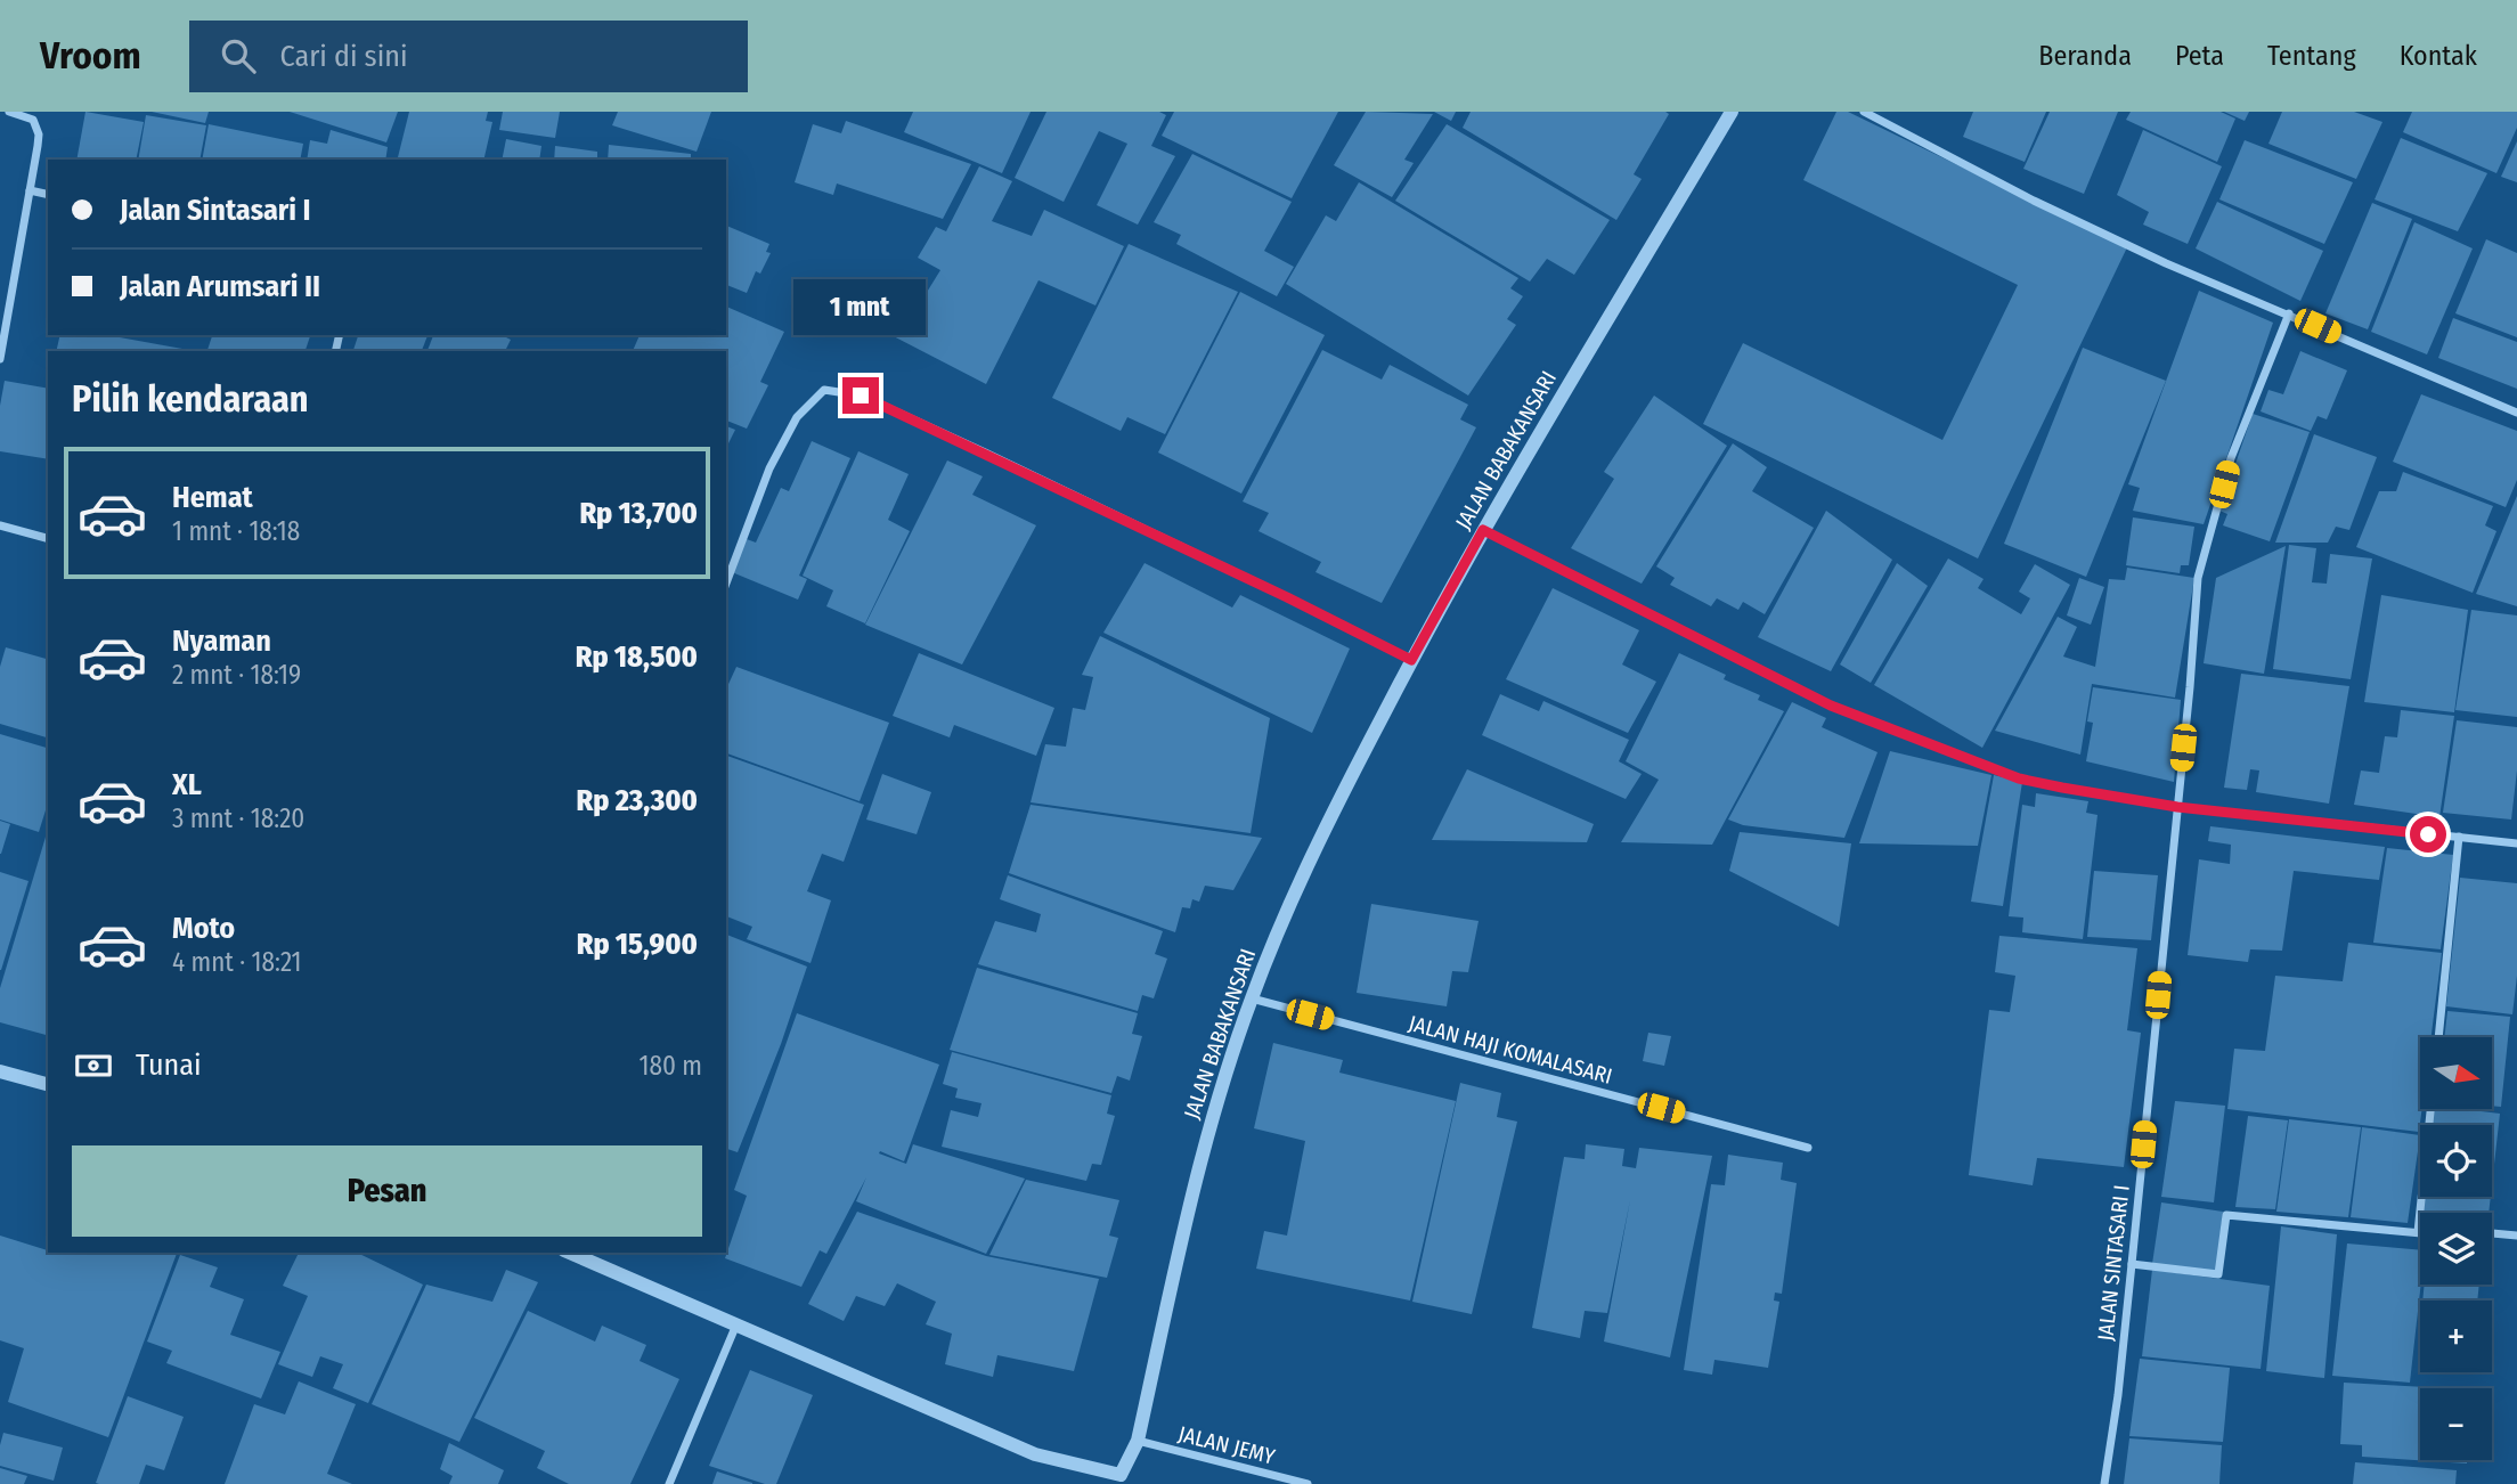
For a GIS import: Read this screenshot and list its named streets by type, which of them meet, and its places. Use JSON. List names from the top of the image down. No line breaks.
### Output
{"streets":{"street":["JALAN BABAKANSARI","JALAN HAJI KOMALASARI","JALAN SINTASARI I","JALAN JEMY"]},"crossings":[["JALAN BABAKANSARI","JALAN HAJI KOMALASARI"],["JALAN BABAKANSARI","JALAN JEMY"]],"north":"right","page":{"header":"Vroom","search":"Cari di sini","nav":["Beranda","Peta","Tentang","Kontak"],"banner":["Jalan Sintasari I","Jalan Arumsari II"],"bubble":"1 mnt","heading":"Pilih kendaraan","list":[{"name":"Hemat","note":"1 mnt · 18:18","value":"Rp 13,700"},{"name":"Nyaman","note":"2 mnt · 18:19","value":"Rp 18,500"},{"name":"XL","note":"3 mnt · 18:20","value":"Rp 23,300"},{"name":"Moto","note":"4 mnt · 18:21","value":"Rp 15,900"}],"pay":["Tunai","180 m"],"map_buttons":["+","−"],"buttons":"Pesan"}}
